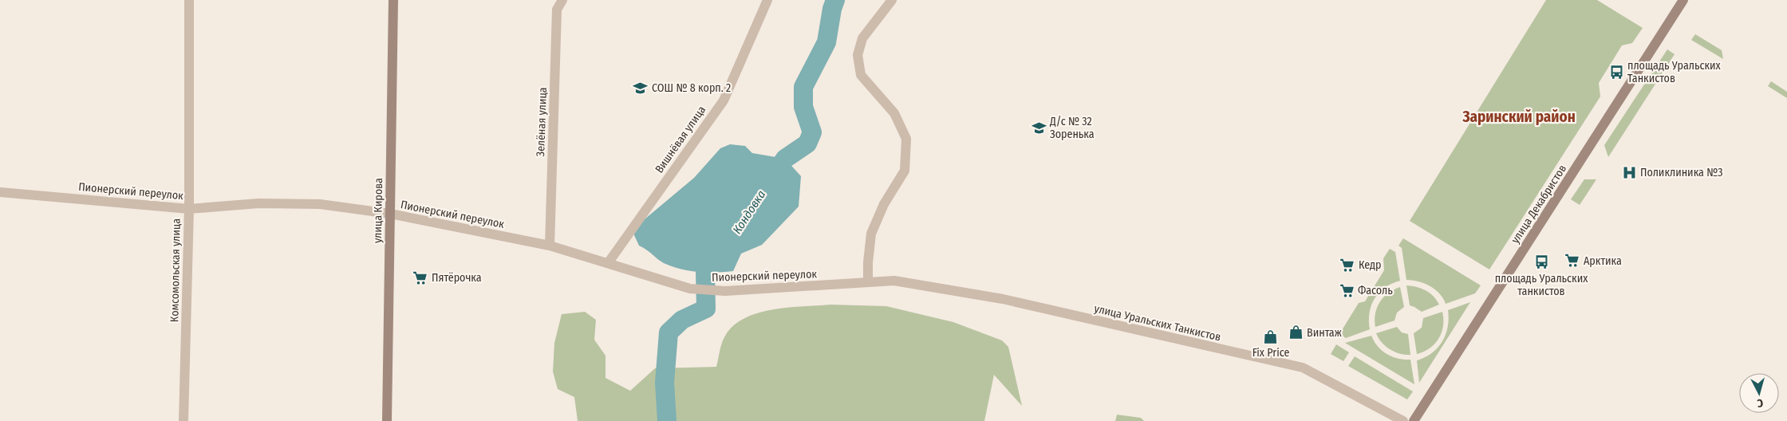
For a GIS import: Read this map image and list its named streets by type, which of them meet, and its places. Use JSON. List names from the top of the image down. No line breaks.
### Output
{"streets":{"street":["Зелёная улица","Вишнёвая улица","Пионерский переулок","улица Декабристов","улица Кирова","Комсомольская улица","улица Уральских Танкистов"]},"crossings":[["Зелёная улица","Пионерский переулок"],["Вишнёвая улица","Пионерский переулок"],["Пионерский переулок","улица Кирова"],["Пионерский переулок","Комсомольская улица"],["Пионерский переулок","улица Уральских Танкистов"]],"districts":["Заринский район"],"water":["Кондовка"],"places":{"bus stop":["площадь Уральских Танкистов","площадь Уральских танкистов"],"school or university":["СОШ № 8 корп. 2","Д/с № 32 Зоренька"],"hospital":["Поликлиника №3"],"supermarket":["Арктика","Кедр","Пятёрочка","Фасоль"],"shop":["Винтаж","Fix Price"]},"north":"bottom"}
